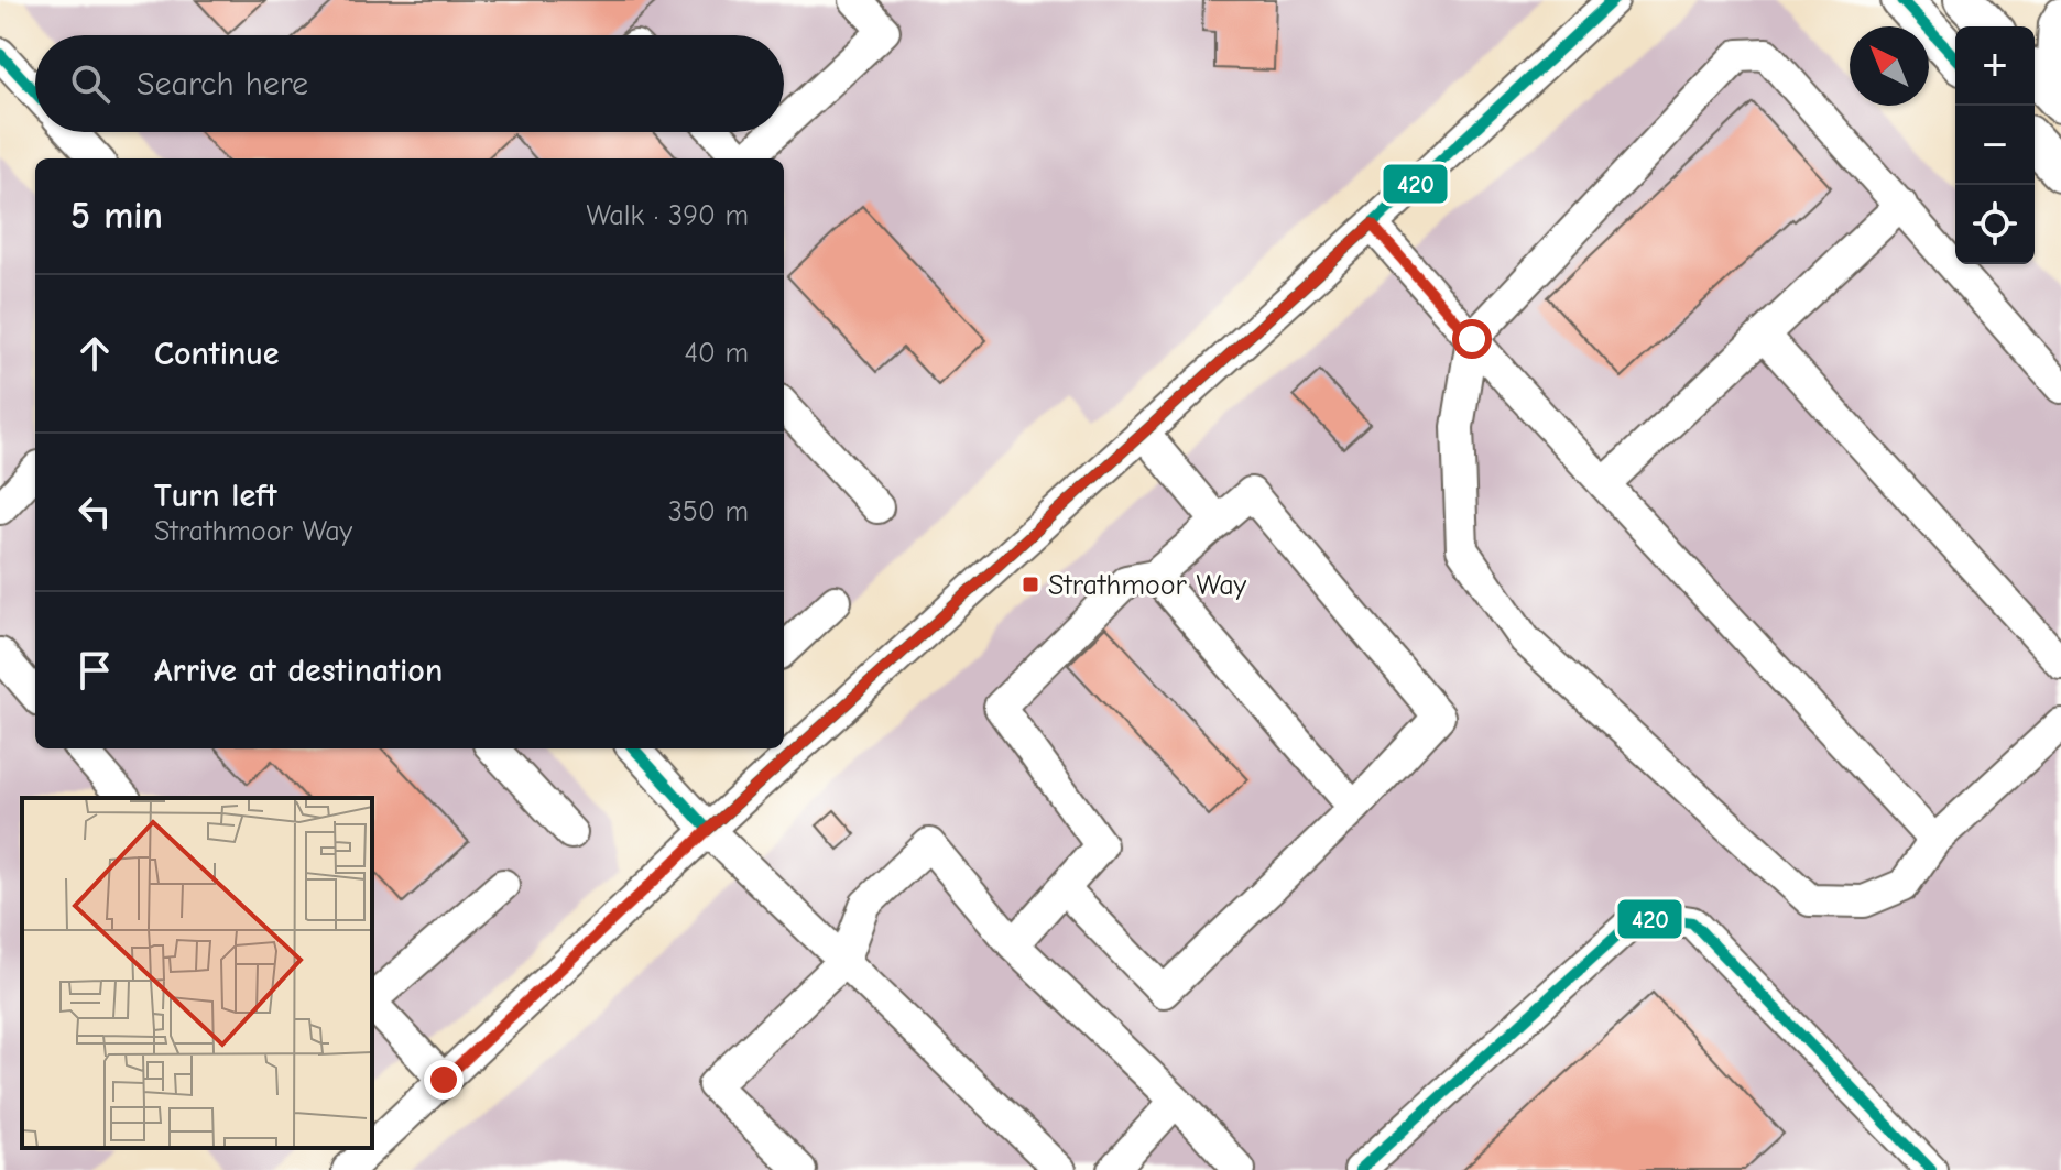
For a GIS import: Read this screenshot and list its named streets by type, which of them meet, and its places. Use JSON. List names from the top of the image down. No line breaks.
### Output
{"places":{"transit":["Strathmoor Way"]},"lines":["transit line 420"],"north":"top left","page":{"map_buttons":["+","−"],"search":"Search here","heading":["5 min","Walk · 390 m"],"list":[["Continue","40 m"],["Turn left","Strathmoor Way","350 m"],"Arrive at destination"]}}
